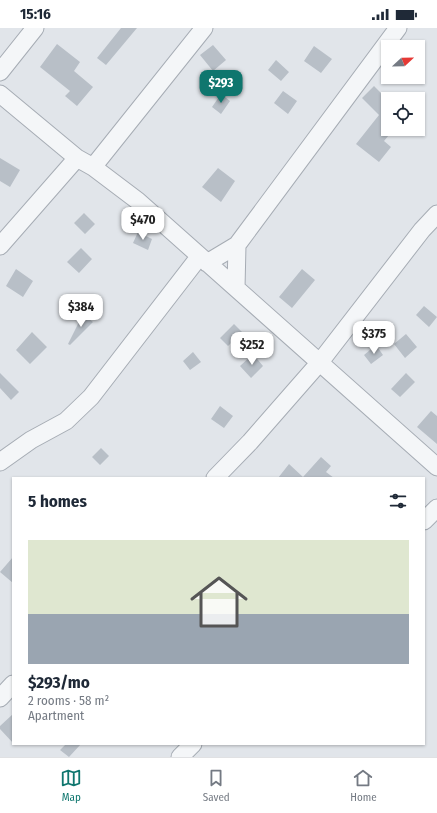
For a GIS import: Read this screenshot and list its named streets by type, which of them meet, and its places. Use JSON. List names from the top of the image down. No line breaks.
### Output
{"north":"right","page":{"status":"15:16","price":["$293","$470","$384","$375","$252"],"heading":"5 homes","list":[{"name":"$293/mo","note":"2 rooms · 58 m² · Apartment"}],"tabs":["Map","Saved","Home"]}}
